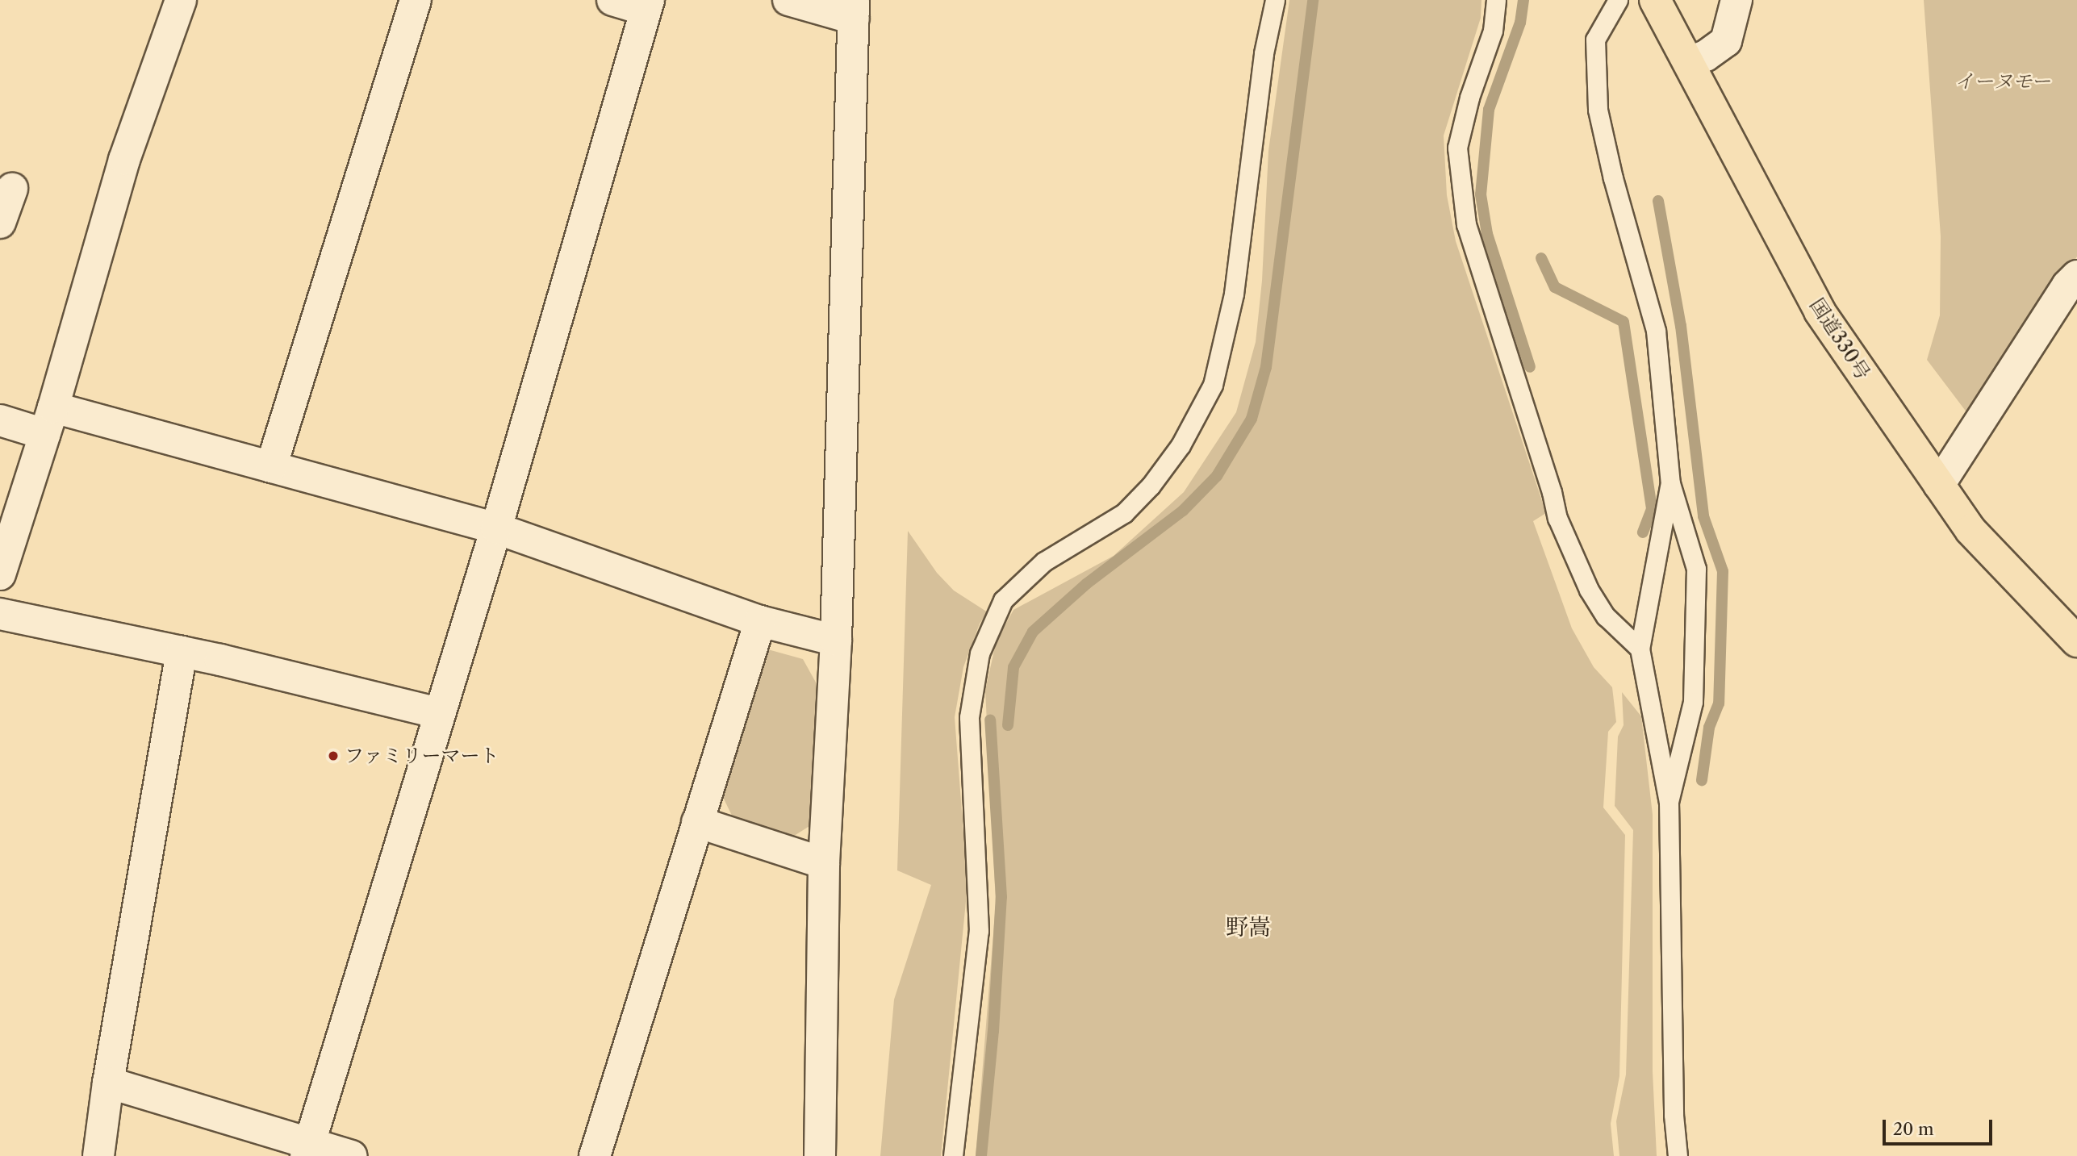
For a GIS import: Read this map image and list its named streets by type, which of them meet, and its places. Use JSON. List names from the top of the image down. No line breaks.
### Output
{"streets":{"highway":["国道330号"]},"districts":["野嵩"],"parks":["イーヌモー"],"places":["ファミリーマート"],"scale_bar":"20 m"}
